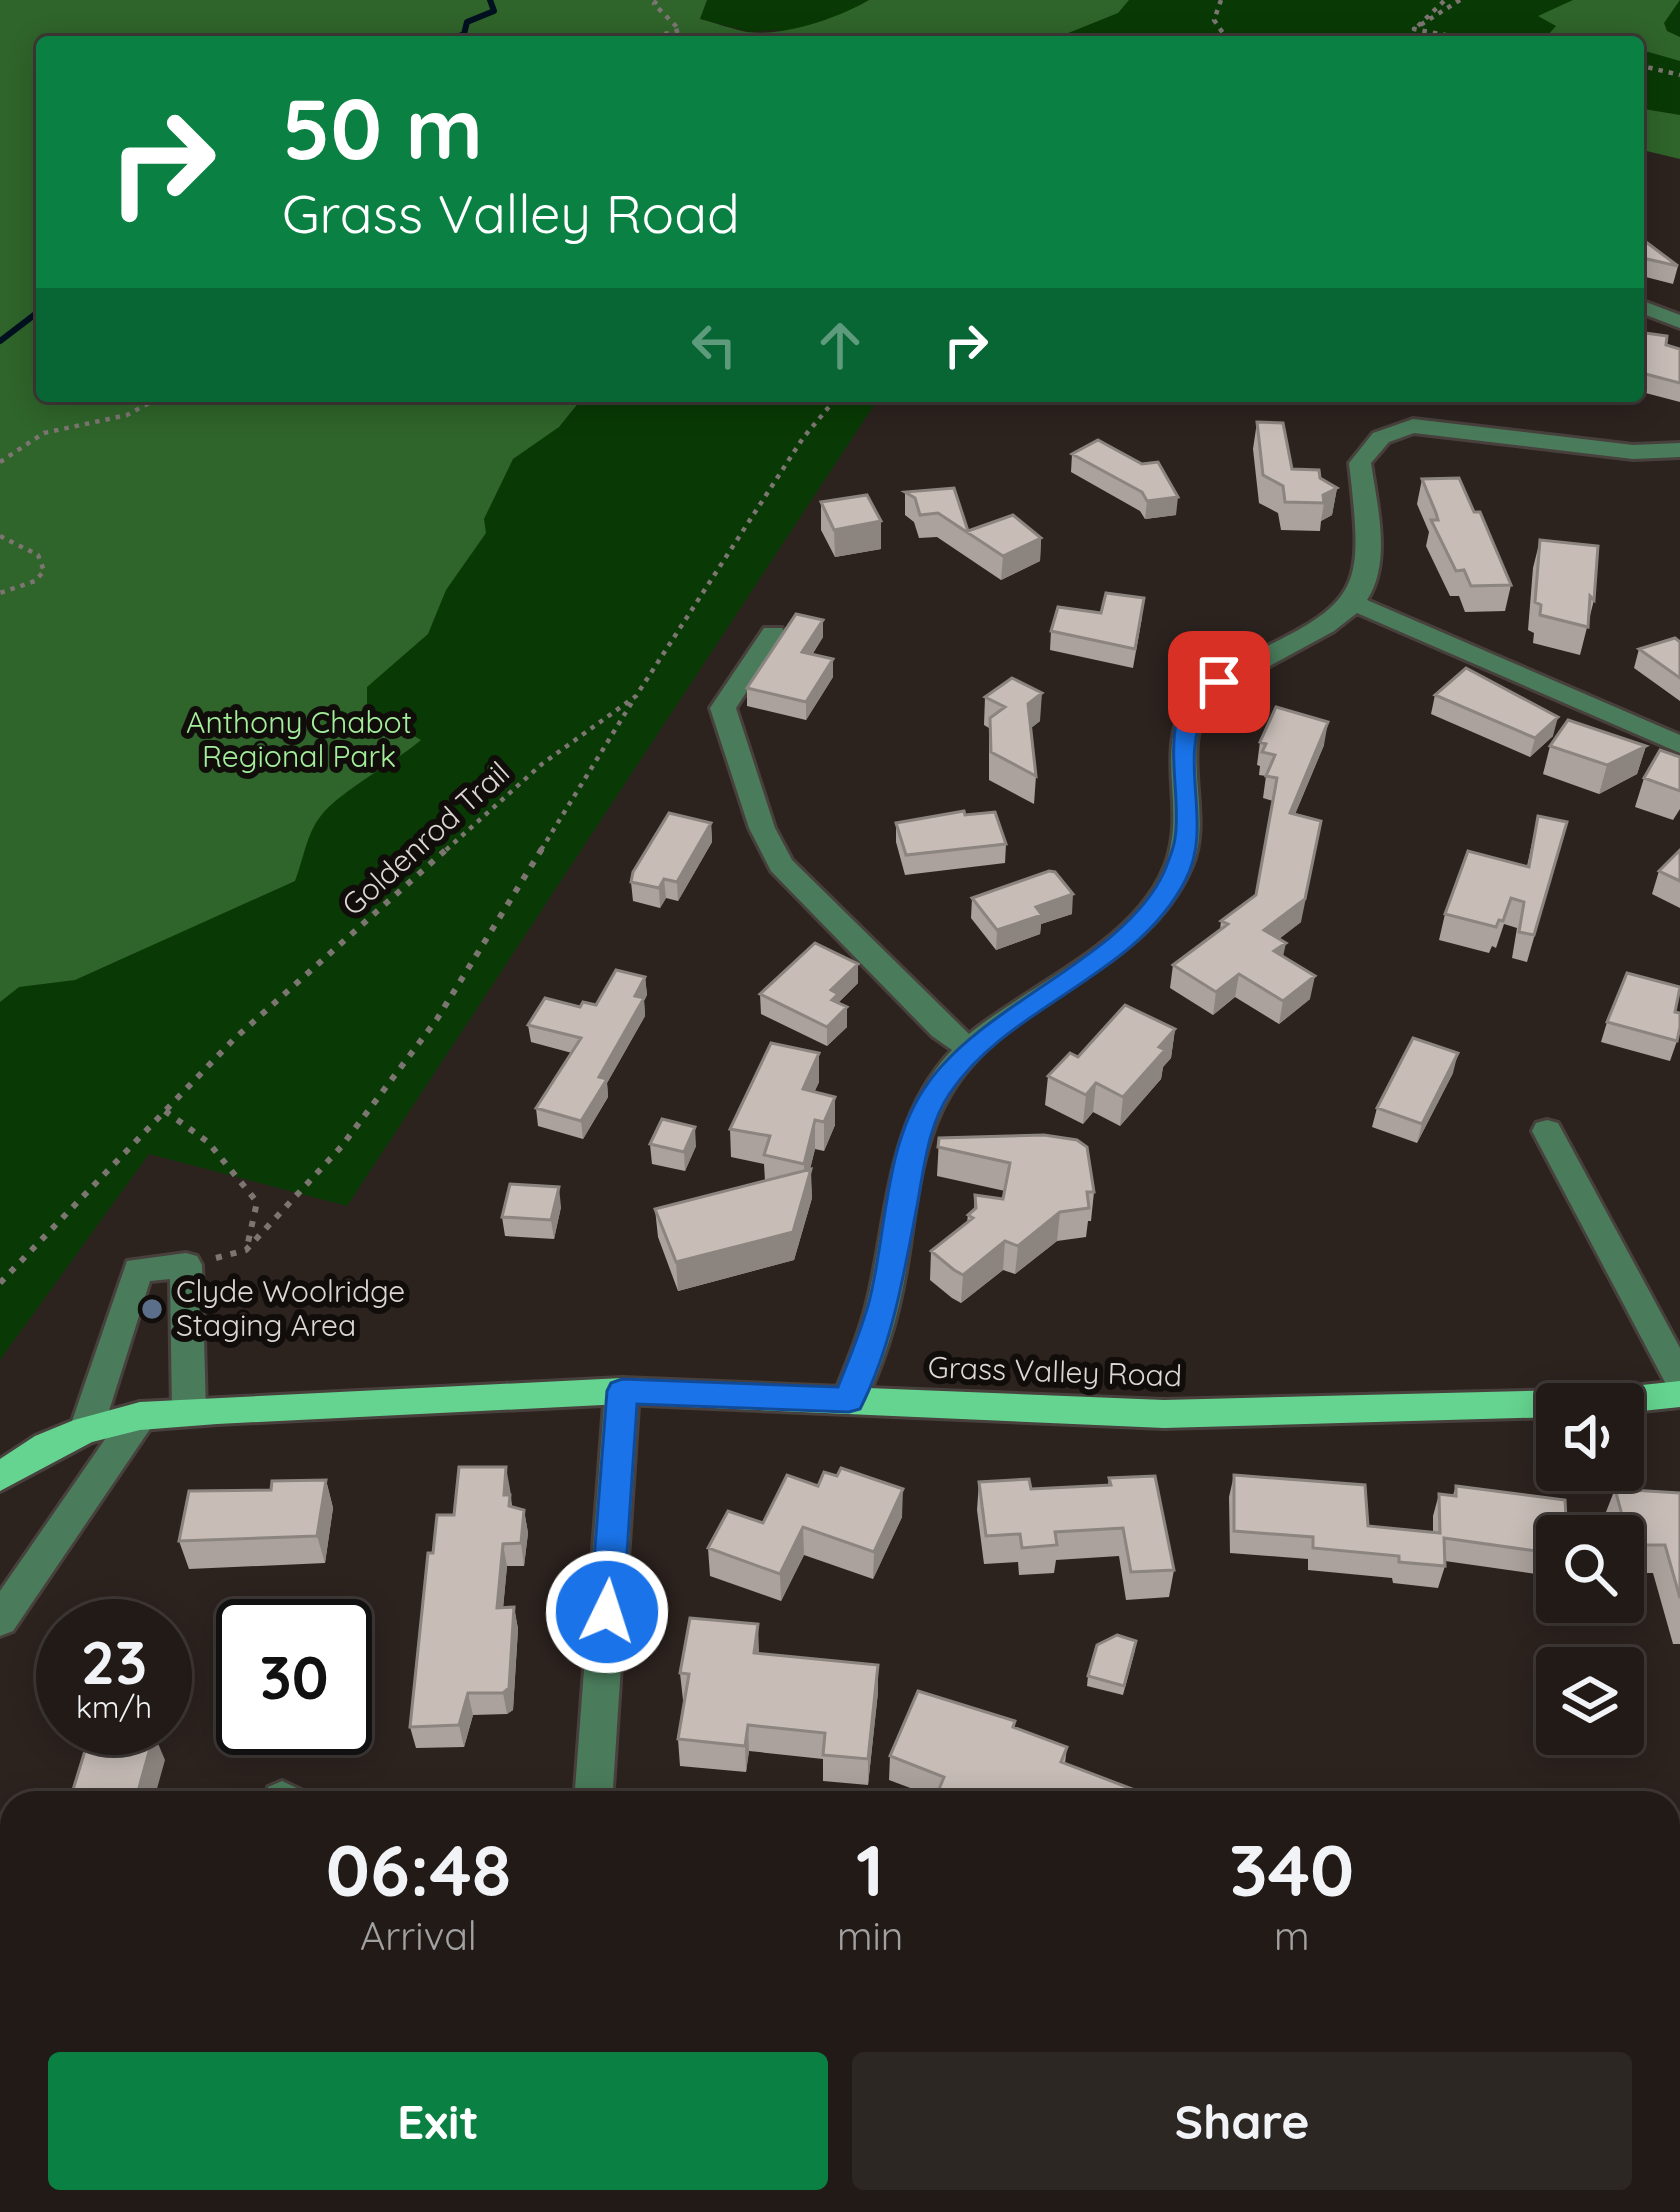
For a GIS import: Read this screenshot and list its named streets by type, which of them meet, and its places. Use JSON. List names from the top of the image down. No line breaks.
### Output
{"streets":{"main road":["Grass Valley Road"],"path":["Goldenrod Trail"]},"parks":["Anthony Chabot Regional Park"],"places":["Clyde Woolridge Staging Area"],"page":{"turn":["50 m","Grass Valley Road"],"speed":"23 km/h","limit":"30","eta":["06:48","Arrival","1","min","340","m"],"buttons":["Exit","Share"]}}
